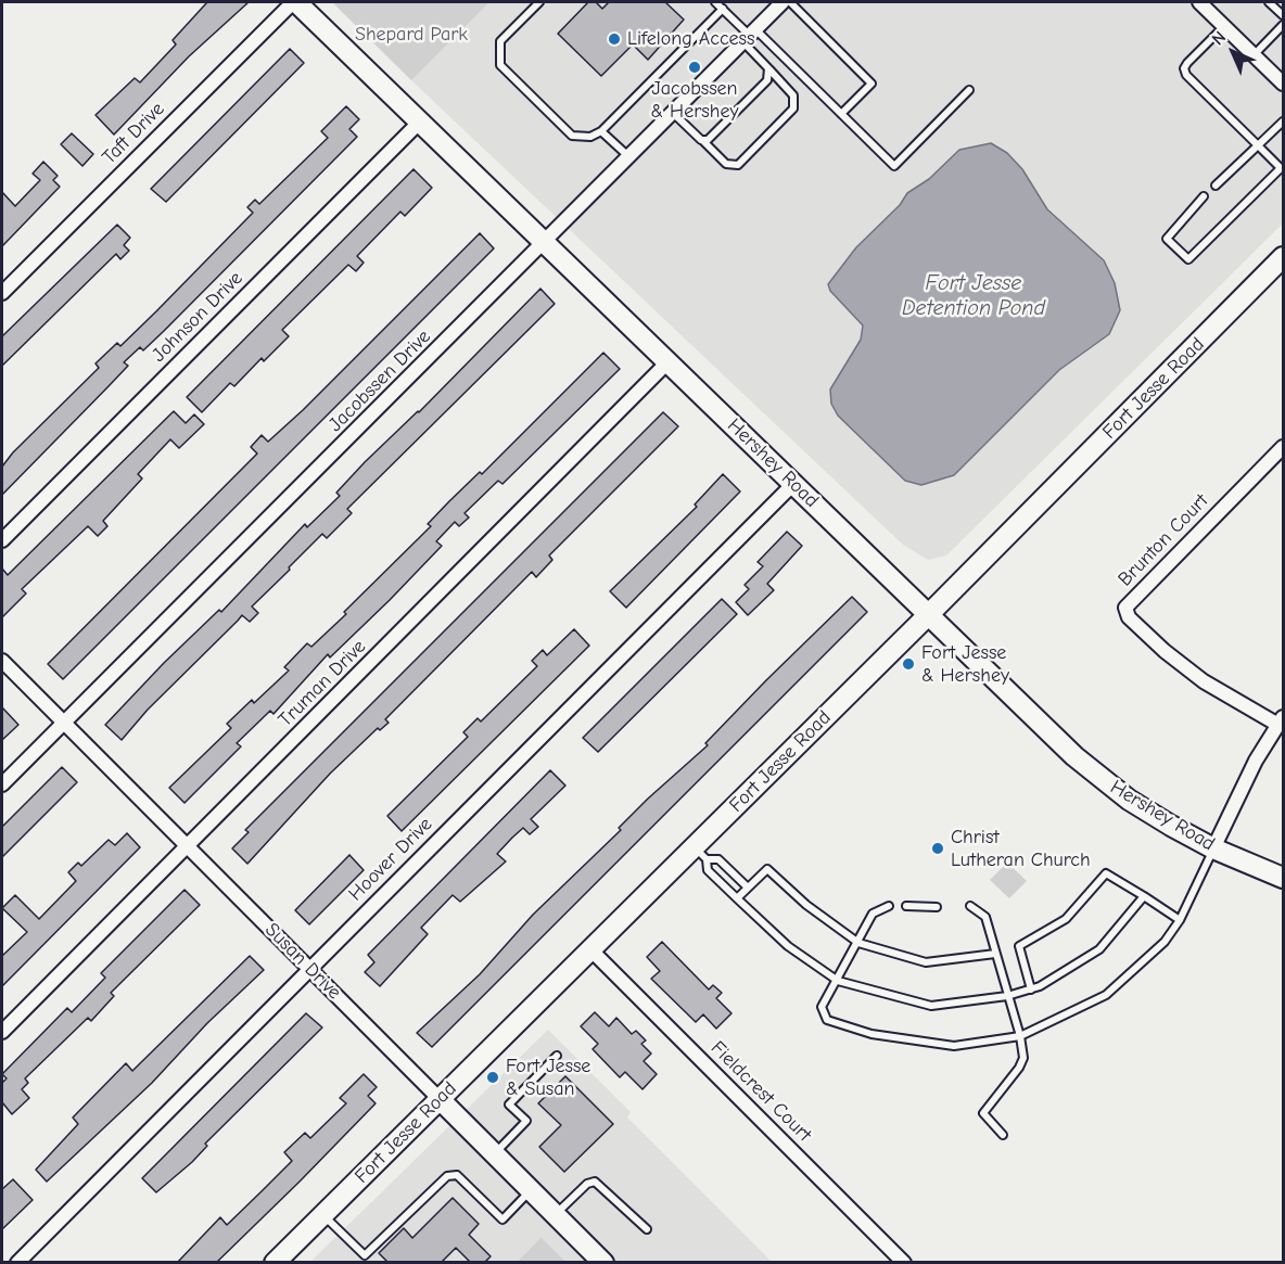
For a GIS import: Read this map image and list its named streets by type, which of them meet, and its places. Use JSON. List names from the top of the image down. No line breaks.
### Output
{"streets":{"main road":["Fort Jesse Road","Hershey Road","Susan Drive"],"street":["Taft Drive","Johnson Drive","Jacobssen Drive","Brunton Court","Truman Drive","Hoover Drive","Fieldcrest Court"]},"crossings":[["Taft Drive","Hershey Road"],["Johnson Drive","Hershey Road"],["Jacobssen Drive","Hershey Road"],["Jacobssen Drive","Susan Drive"],["Fort Jesse Road","Hershey Road"],["Fort Jesse Road","Susan Drive"],["Fort Jesse Road","Fieldcrest Court"],["Hershey Road","Truman Drive"],["Hershey Road","Hoover Drive"],["Truman Drive","Susan Drive"],["Hoover Drive","Susan Drive"]],"water":["Fort Jesse Detention Pond"],"parks":["Shepard Park"],"places":["Lifelong Access","Jacobssen & Hershey","Fort Jesse & Hershey","Christ Lutheran Church","Fort Jesse & Susan"],"north":"top left"}
